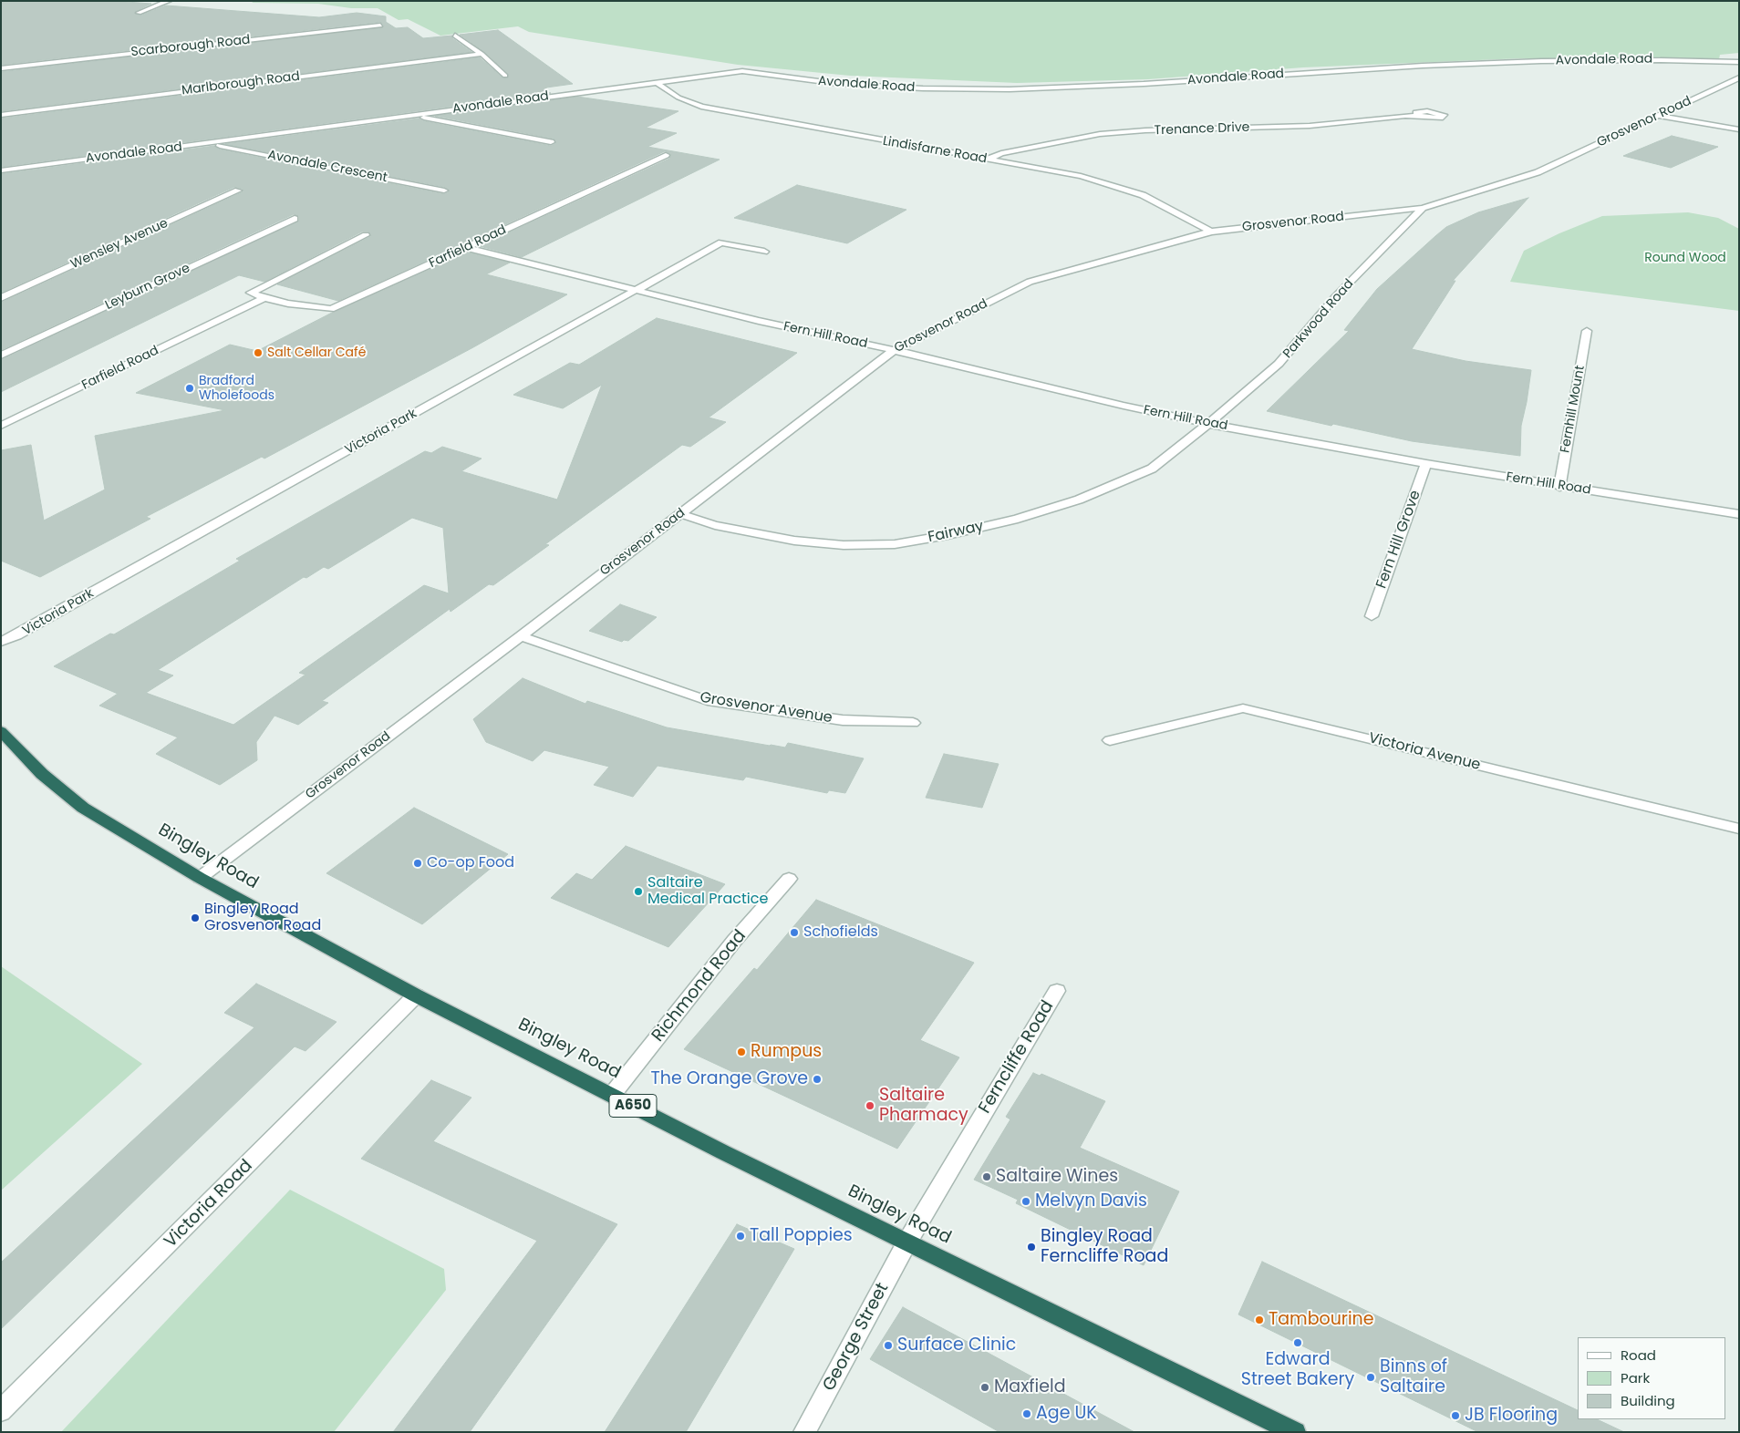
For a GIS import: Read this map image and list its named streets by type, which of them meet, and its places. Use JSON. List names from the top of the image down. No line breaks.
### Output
{"streets":{"highway":["Bingley Road","A650"],"street":["Scarborough Road","Avondale Road","Marlborough Road","Grosvenor Road","Trenance Drive","Lindisfarne Road","Avondale Crescent","Wensley Avenue","Farfield Road","Leyburn Grove","Parkwood Road","Fern Hill Road","Fernhill Mount","Victoria Park","Fairway","Fern Hill Grove","Grosvenor Avenue","Victoria Avenue","Richmond Road","Ferncliffe Road","Victoria Road","George Street"]},"crossings":[["Avondale Road","Lindisfarne Road"],["Avondale Road","Avondale Crescent"],["Grosvenor Road","Lindisfarne Road"],["Grosvenor Road","Parkwood Road"],["Grosvenor Road","Fern Hill Road"],["Grosvenor Road","Fairway"],["Grosvenor Road","Grosvenor Avenue"],["Grosvenor Road","Bingley Road"],["Trenance Drive","Lindisfarne Road"],["Farfield Road","Fern Hill Road"],["Parkwood Road","Fern Hill Road"],["Parkwood Road","Fairway"],["Fern Hill Road","Fernhill Mount"],["Fern Hill Road","Victoria Park"],["Fern Hill Road","Fairway"],["Fern Hill Road","Fern Hill Grove"],["Bingley Road","Richmond Road"],["Bingley Road","Ferncliffe Road"],["Bingley Road","Victoria Road"],["Bingley Road","George Street"],["Ferncliffe Road","George Street"]],"parks":["Round Wood"],"places":["Salt Cellar Café","Bradford Wholefoods","Co-op Food","Saltaire Medical Practice","Bingley Road Grosvenor Road","Schofields","Rumpus","The Orange Grove","Saltaire Pharmacy","Saltaire Wines","Melvyn Davis","Tall Poppies","Bingley Road Ferncliffe Road","Tambourine","Edward Street Bakery","Surface Clinic","Binns of Saltaire","Maxfield","Age UK","JB Flooring"],"legend":["Road","Park","Building"]}
